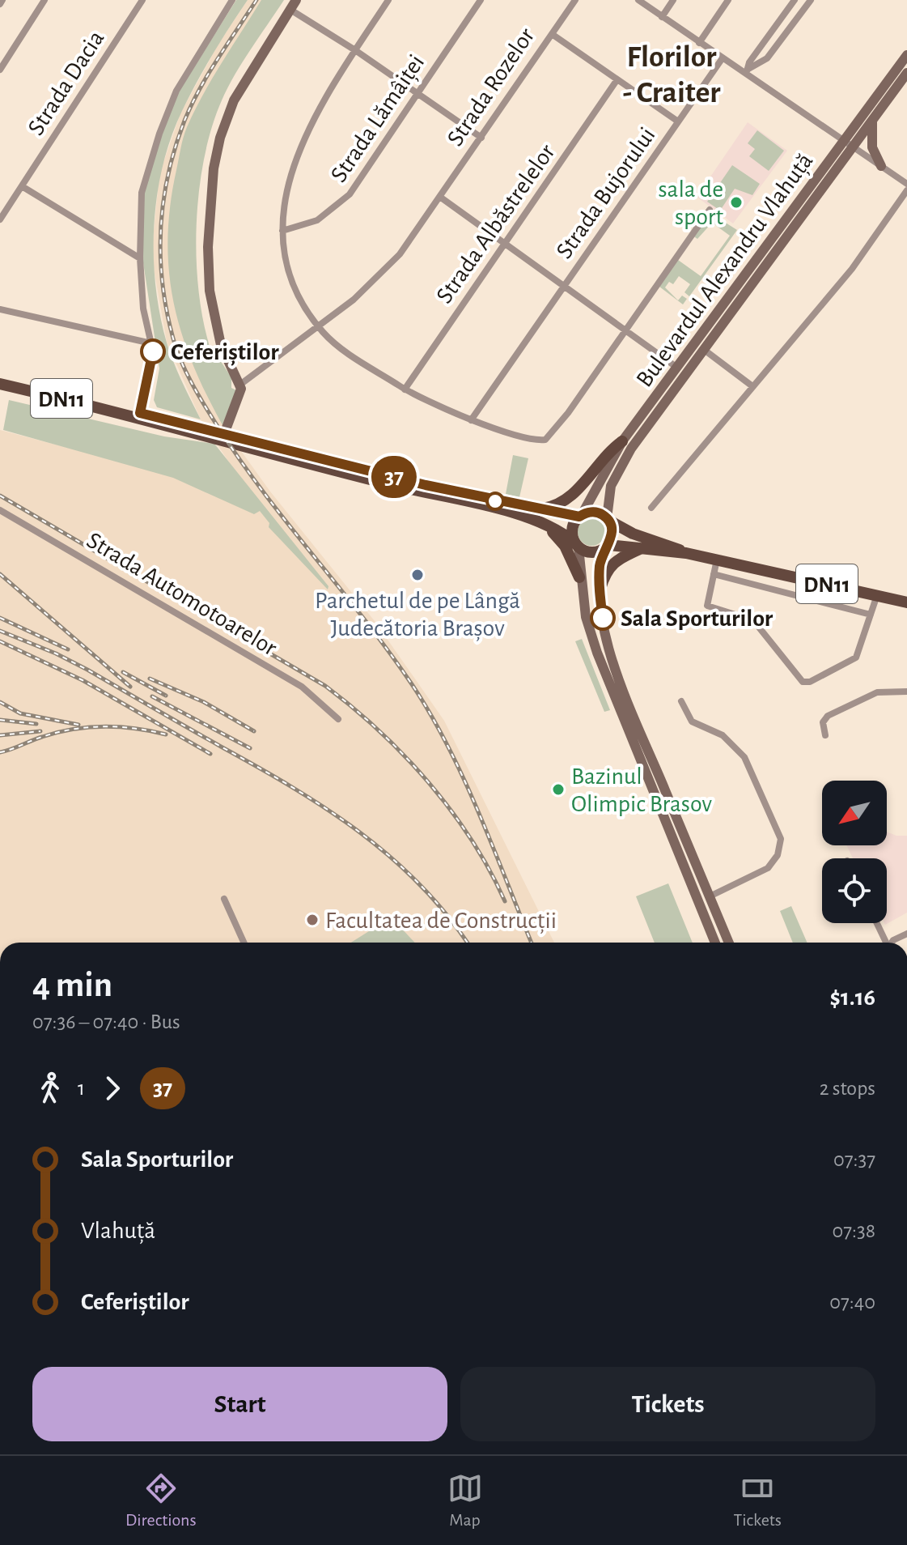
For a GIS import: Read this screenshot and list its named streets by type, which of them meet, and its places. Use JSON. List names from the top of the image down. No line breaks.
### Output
{"streets":{"main road":["Bulevardul Alexandru Vlahuță","DN11"],"street":["Strada Dacia","Strada Rozelor","Strada Lămâiței","Strada Bujorului","Strada Albăstrelelor","Strada Automotoarelor"]},"crossings":[["Strada Bujorului","Strada Albăstrelelor"],["Bulevardul Alexandru Vlahuță","DN11"]],"districts":["Florilor - Craiter"],"places":["sala de sport","Ceferiștilor","Parchetul de pe Lângă Judecătoria Brașov","Sala Sporturilor","Bazinul Olimpic Brasov","Facultatea de Construcții"],"lines":["bus line 37"],"north":"bottom left","page":{"on_map":"37","heading":["4 min","07:36 – 07:40 · Bus","$1.16"],"legs":["1","37","2 stops"],"list":[{"name":"Sala Sporturilor","value":"07:37"},{"name":"Vlahuță","value":"07:38"},{"name":"Ceferiștilor","value":"07:40"}],"buttons":["Start","Tickets"],"tabs":["Directions","Map","Tickets"]}}
